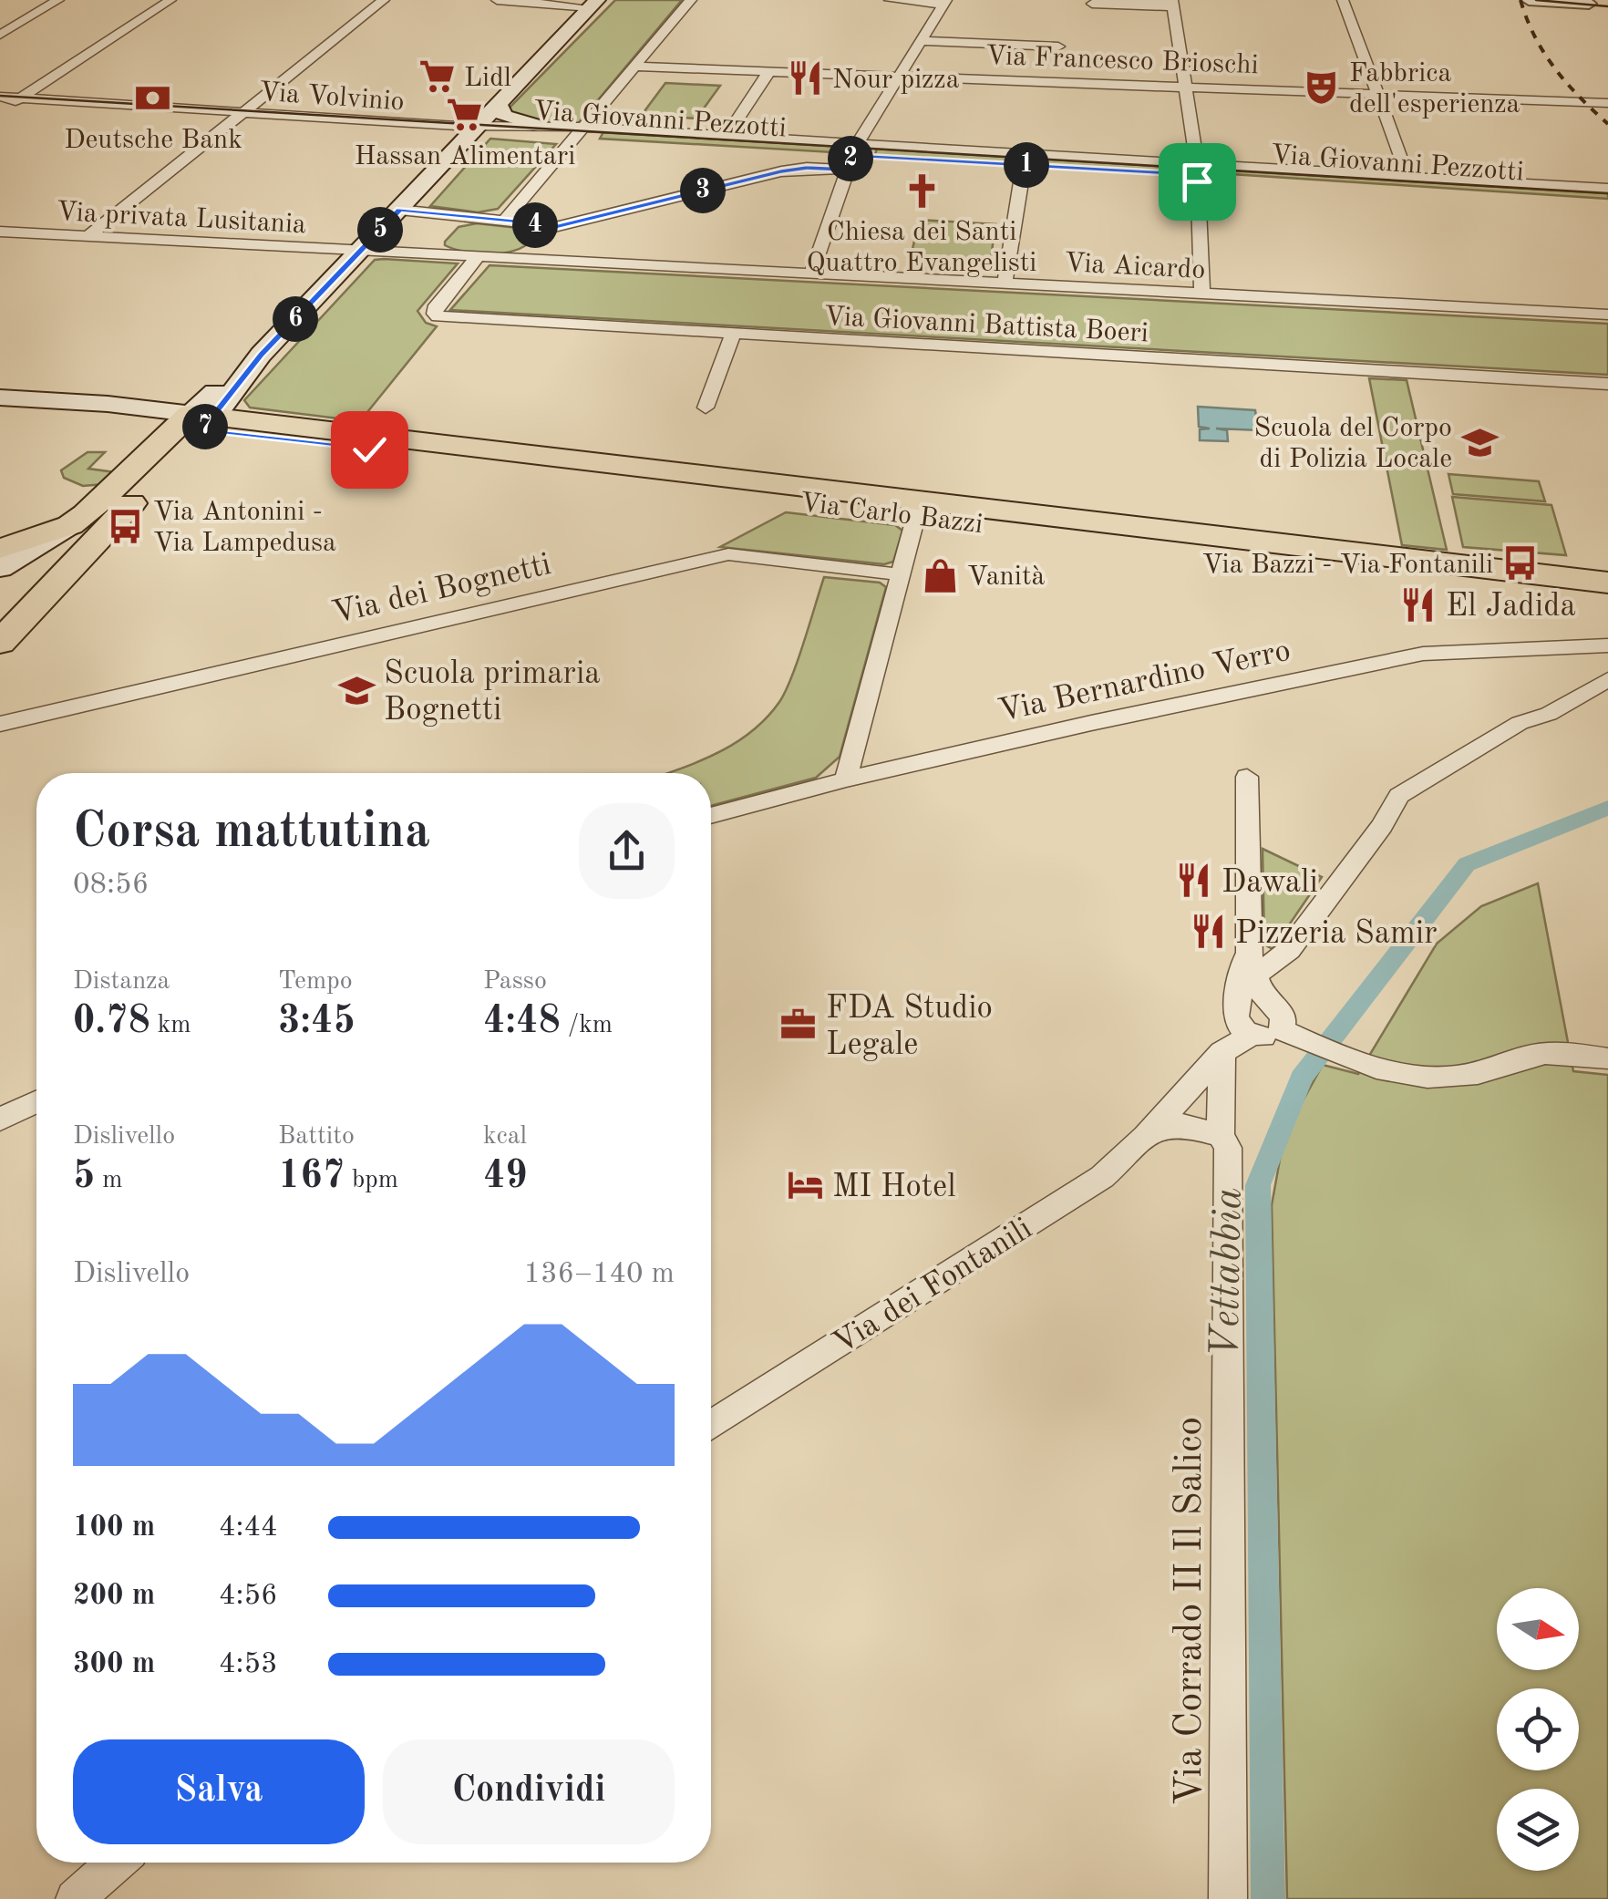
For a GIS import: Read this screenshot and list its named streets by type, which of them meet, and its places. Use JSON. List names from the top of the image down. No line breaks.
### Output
{"streets":{"main road":["Via Carlo Bazzi"],"street":["Via Francesco Brioschi","Via Volvinio","Via Giovanni Pezzotti","Via privata Lusitania","Via Aicardo","Via Giovanni Battista Boeri","Via dei Bognetti","Via Bernardino Verro","Via dei Fontanili","Via Corrado II Il Salico"]},"crossings":[["Via Volvinio","Via Giovanni Pezzotti"],["Via privata Lusitania","Via Aicardo"],["Via Aicardo","Via Giovanni Battista Boeri"],["Via dei Fontanili","Via Corrado II Il Salico"]],"water":["Vettabbia"],"places":{"supermarket":["Lidl","Hassan Alimentari"],"restaurant":["Nour pizza","El Jadida","Dawali","Pizzeria Samir"],"theatre":["Fabbrica dell'esperienza"],"bank":["Deutsche Bank"],"church":["Chiesa dei Santi Quattro Evangelisti"],"school or university":["Scuola del Corpo di Polizia Locale","Scuola primaria Bognetti"],"bus stop":["Via Antonini - Via Lampedusa","Via Bazzi - Via Fontanili"],"shop":["Vanità"],"office":["FDA Studio Legale"],"hotel":["MI Hotel"]},"north":"right","page":{"pins":["2","1","3","4","5","6","7"],"heading":["Corsa mattutina","08:56"],"stats":[["Distanza","0.78 km"],["Tempo","3:45"],["Passo","4:48 /km"],["Dislivello","5 m"],["Battito","167 bpm"],["kcal","49"]],"chart":["Dislivello","136–140 m"],"list":[{"name":"100 m","note":"4:44"},{"name":"200 m","note":"4:56"},{"name":"300 m","note":"4:53"}],"buttons":["Salva","Condividi"]}}
